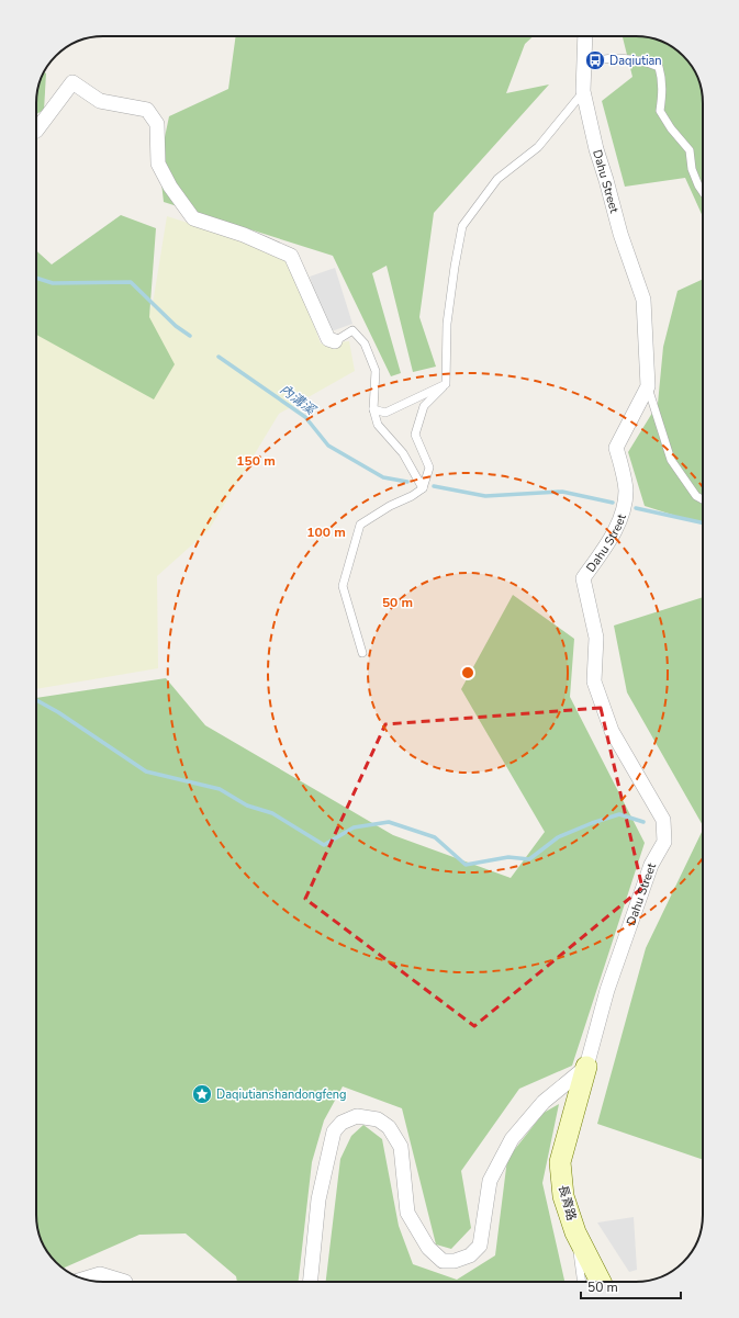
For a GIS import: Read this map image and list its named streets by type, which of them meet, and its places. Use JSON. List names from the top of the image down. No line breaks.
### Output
{"streets":{"street":["Dahu Street","長青路"]},"crossings":[["Dahu Street","長青路"]],"water":["內溝溪"],"places":{"bus stop":["Daqiutian"],"place":["Daqiutianshandongfeng"]},"scale_bar":"50 m","rings":["150 m","100 m","50 m"]}
